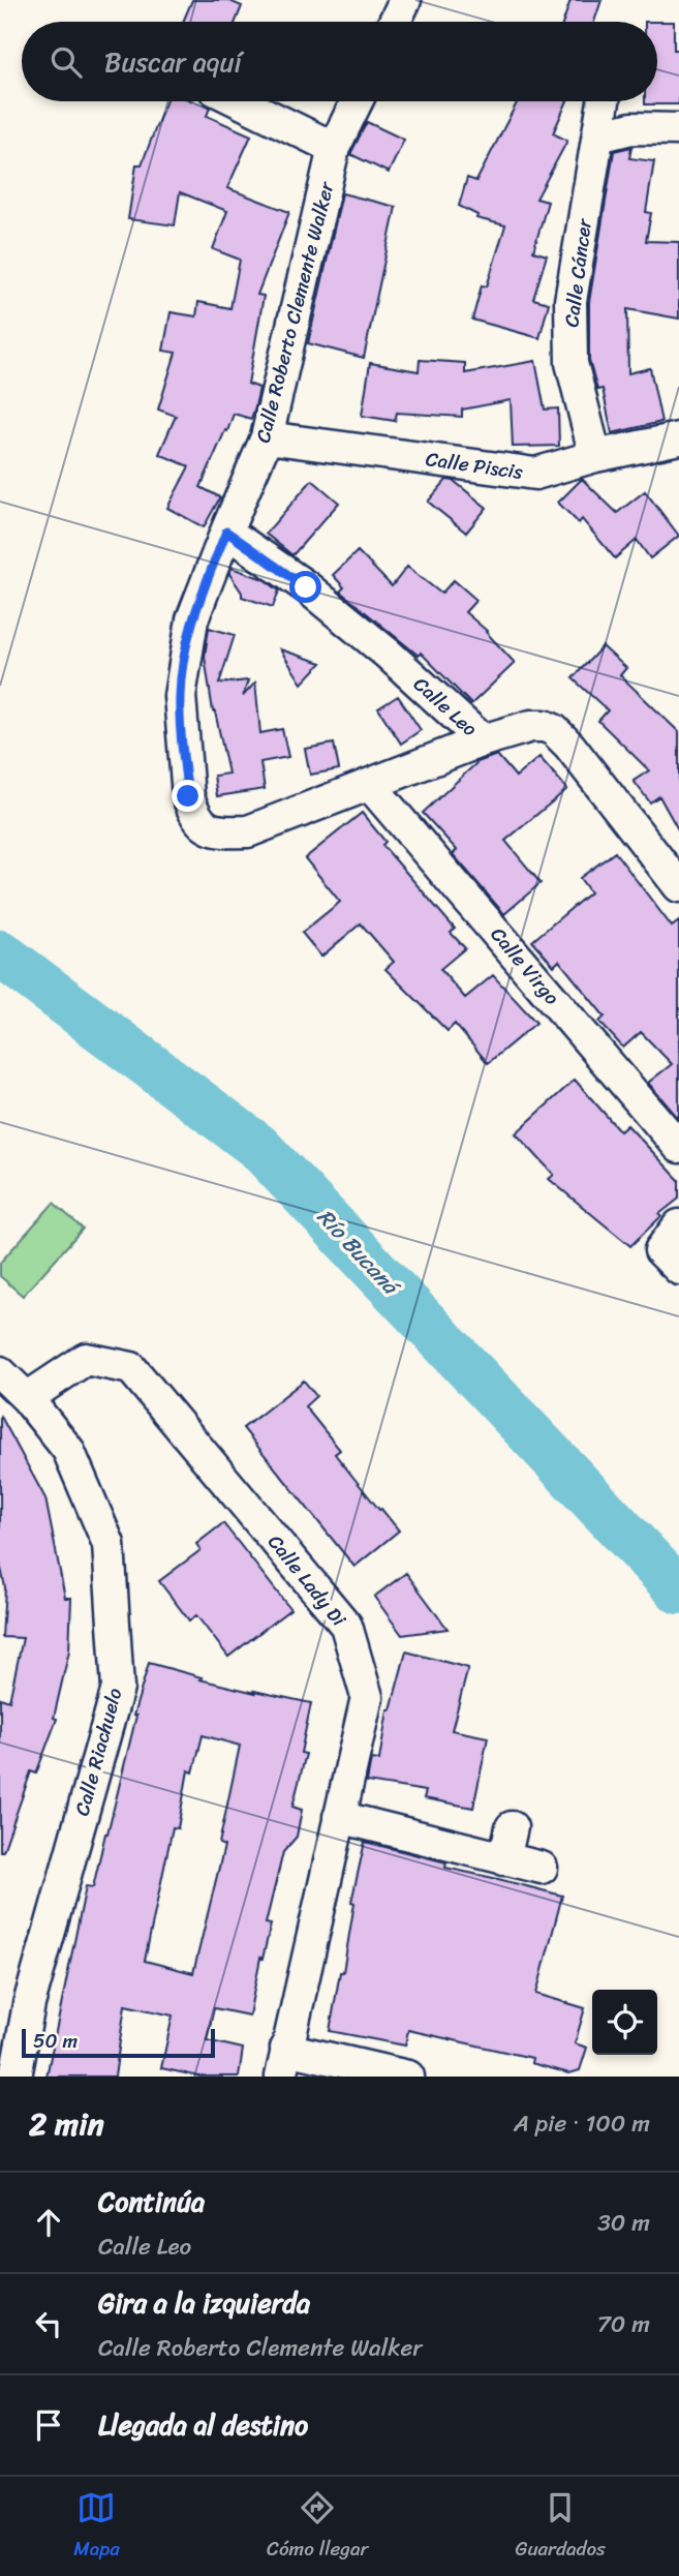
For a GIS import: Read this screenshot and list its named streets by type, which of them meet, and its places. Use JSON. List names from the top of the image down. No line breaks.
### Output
{"streets":{"street":["Calle Cáncer","Calle Roberto Clemente Walker","Calle Piscis","Calle Leo","Calle Virgo","Calle Lady Di","Calle Riachuelo"]},"crossings":[["Calle Cáncer","Calle Piscis"],["Calle Roberto Clemente Walker","Calle Piscis"],["Calle Roberto Clemente Walker","Calle Leo"],["Calle Roberto Clemente Walker","Calle Virgo"],["Calle Lady Di","Calle Riachuelo"]],"water":["Río Bucaná"],"scale_bar":"50 m","page":{"search":"Buscar aquí","scale":"50 m","heading":["2 min","A pie · 100 m"],"list":[["Continúa","Calle Leo","30 m"],["Gira a la izquierda","Calle Roberto Clemente Walker","70 m"],"Llegada al destino"],"nav":["Mapa","Cómo llegar","Guardados"]}}
